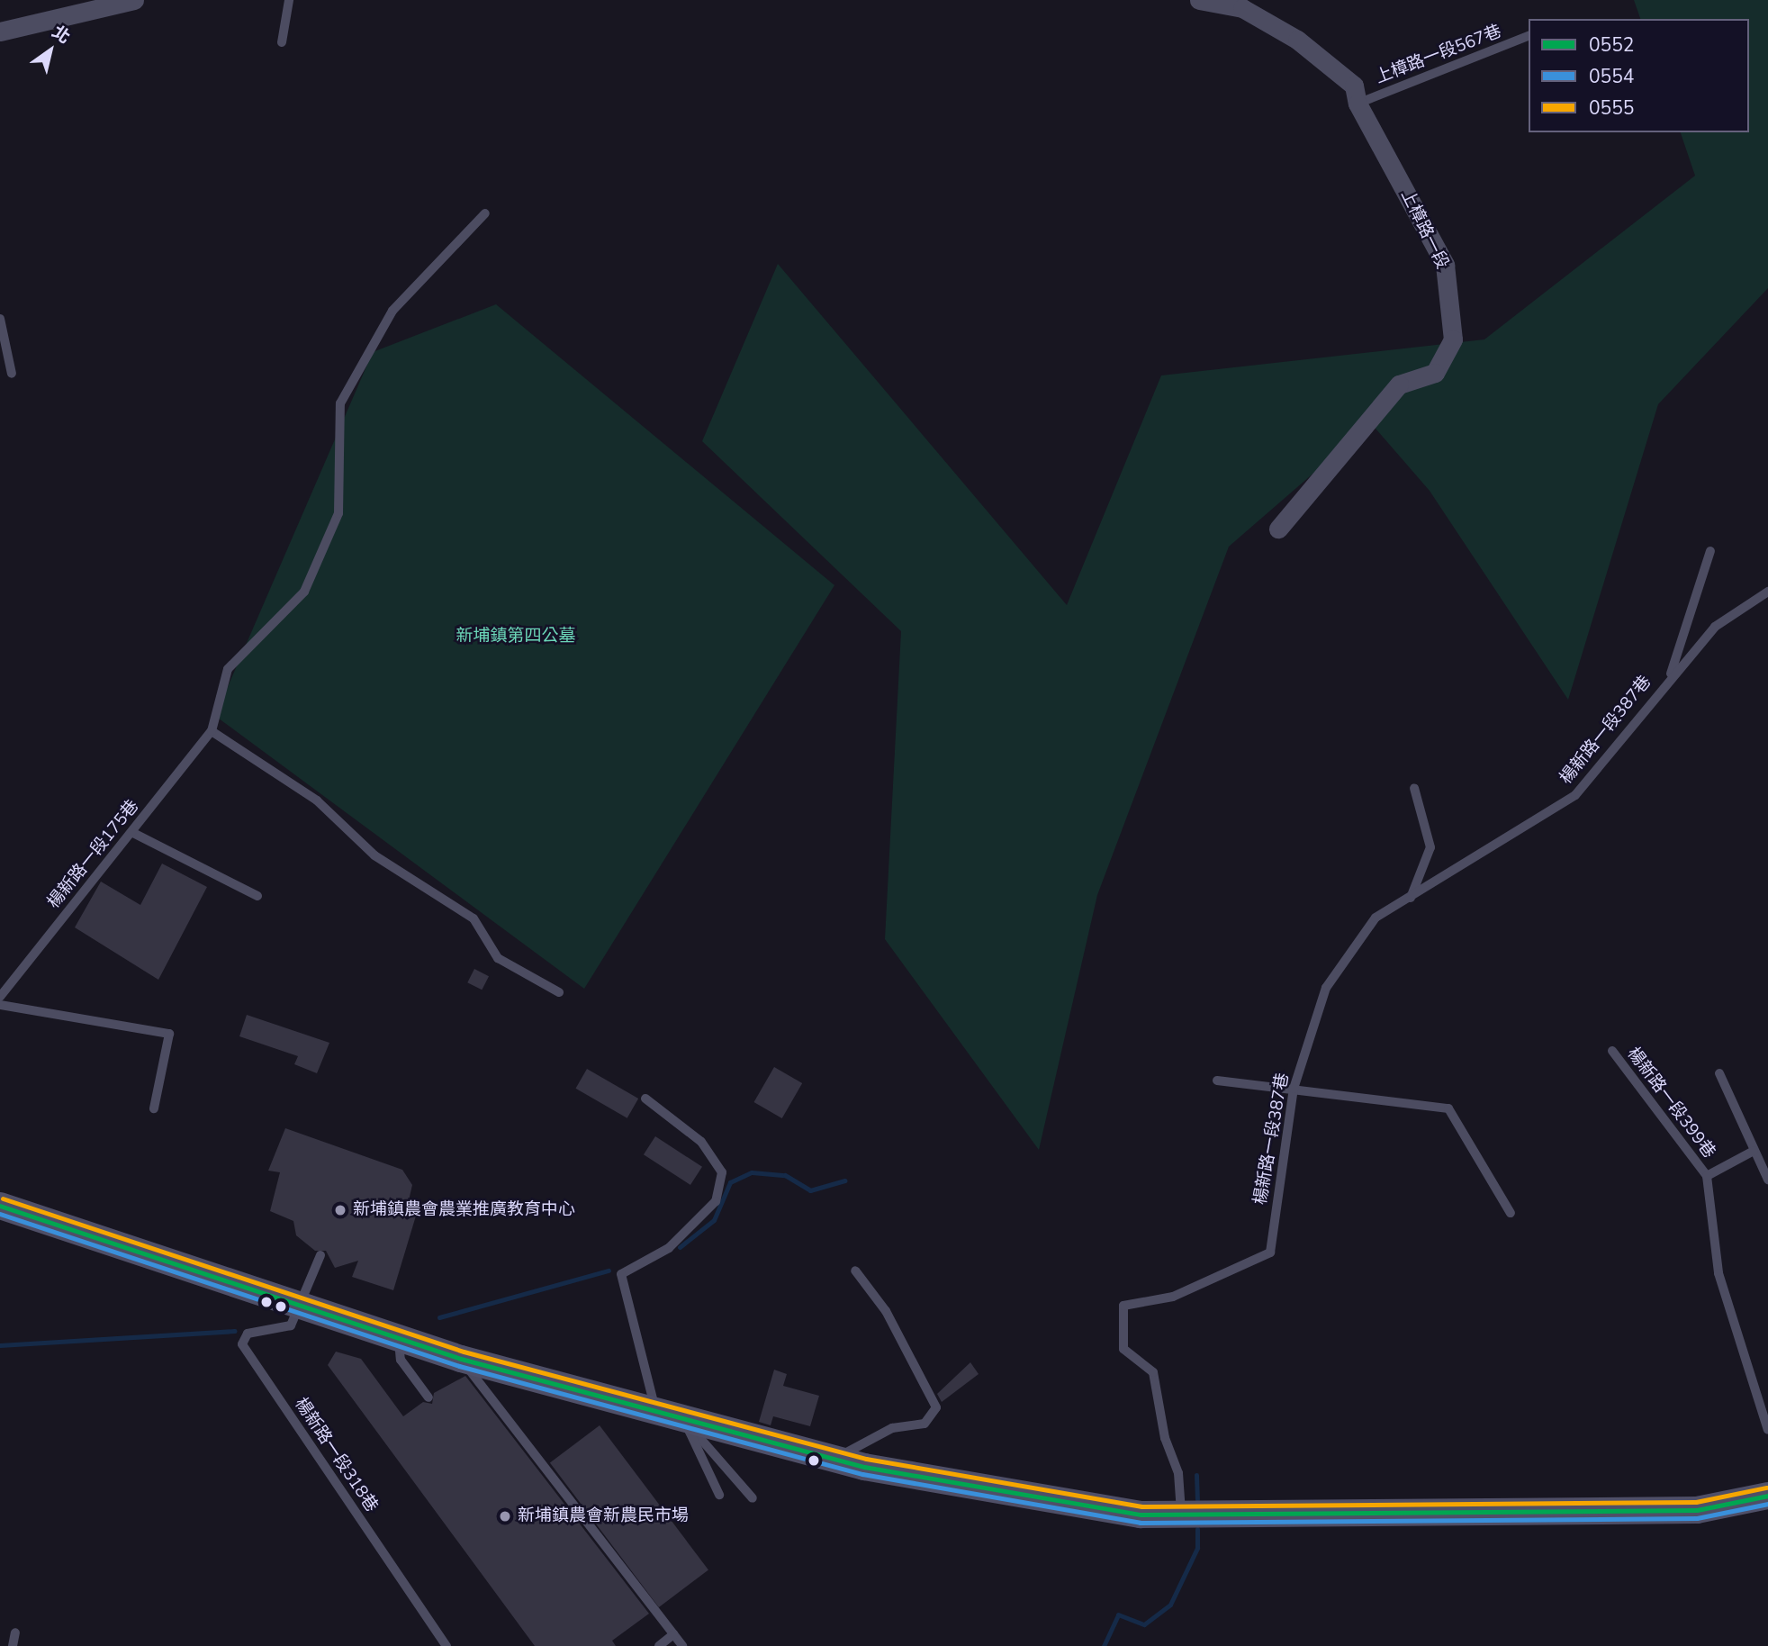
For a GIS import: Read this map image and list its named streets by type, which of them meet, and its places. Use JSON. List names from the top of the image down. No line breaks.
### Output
{"streets":{"street":["上樟路一段"],"lane":["上樟路一段567巷","楊新路一段387巷","楊新路一段175巷","楊新路一段399巷","楊新路一段318巷"]},"crossings":[["上樟路一段567巷","上樟路一段"]],"parks":["新埔鎮第四公墓"],"places":["新埔鎮農會農業推廣教育中心","新埔鎮農會新農民市場"],"lines":["transit line 0555","transit line 0552","transit line 0554"],"legend":["0552","0554","0555"],"north":"top right"}
